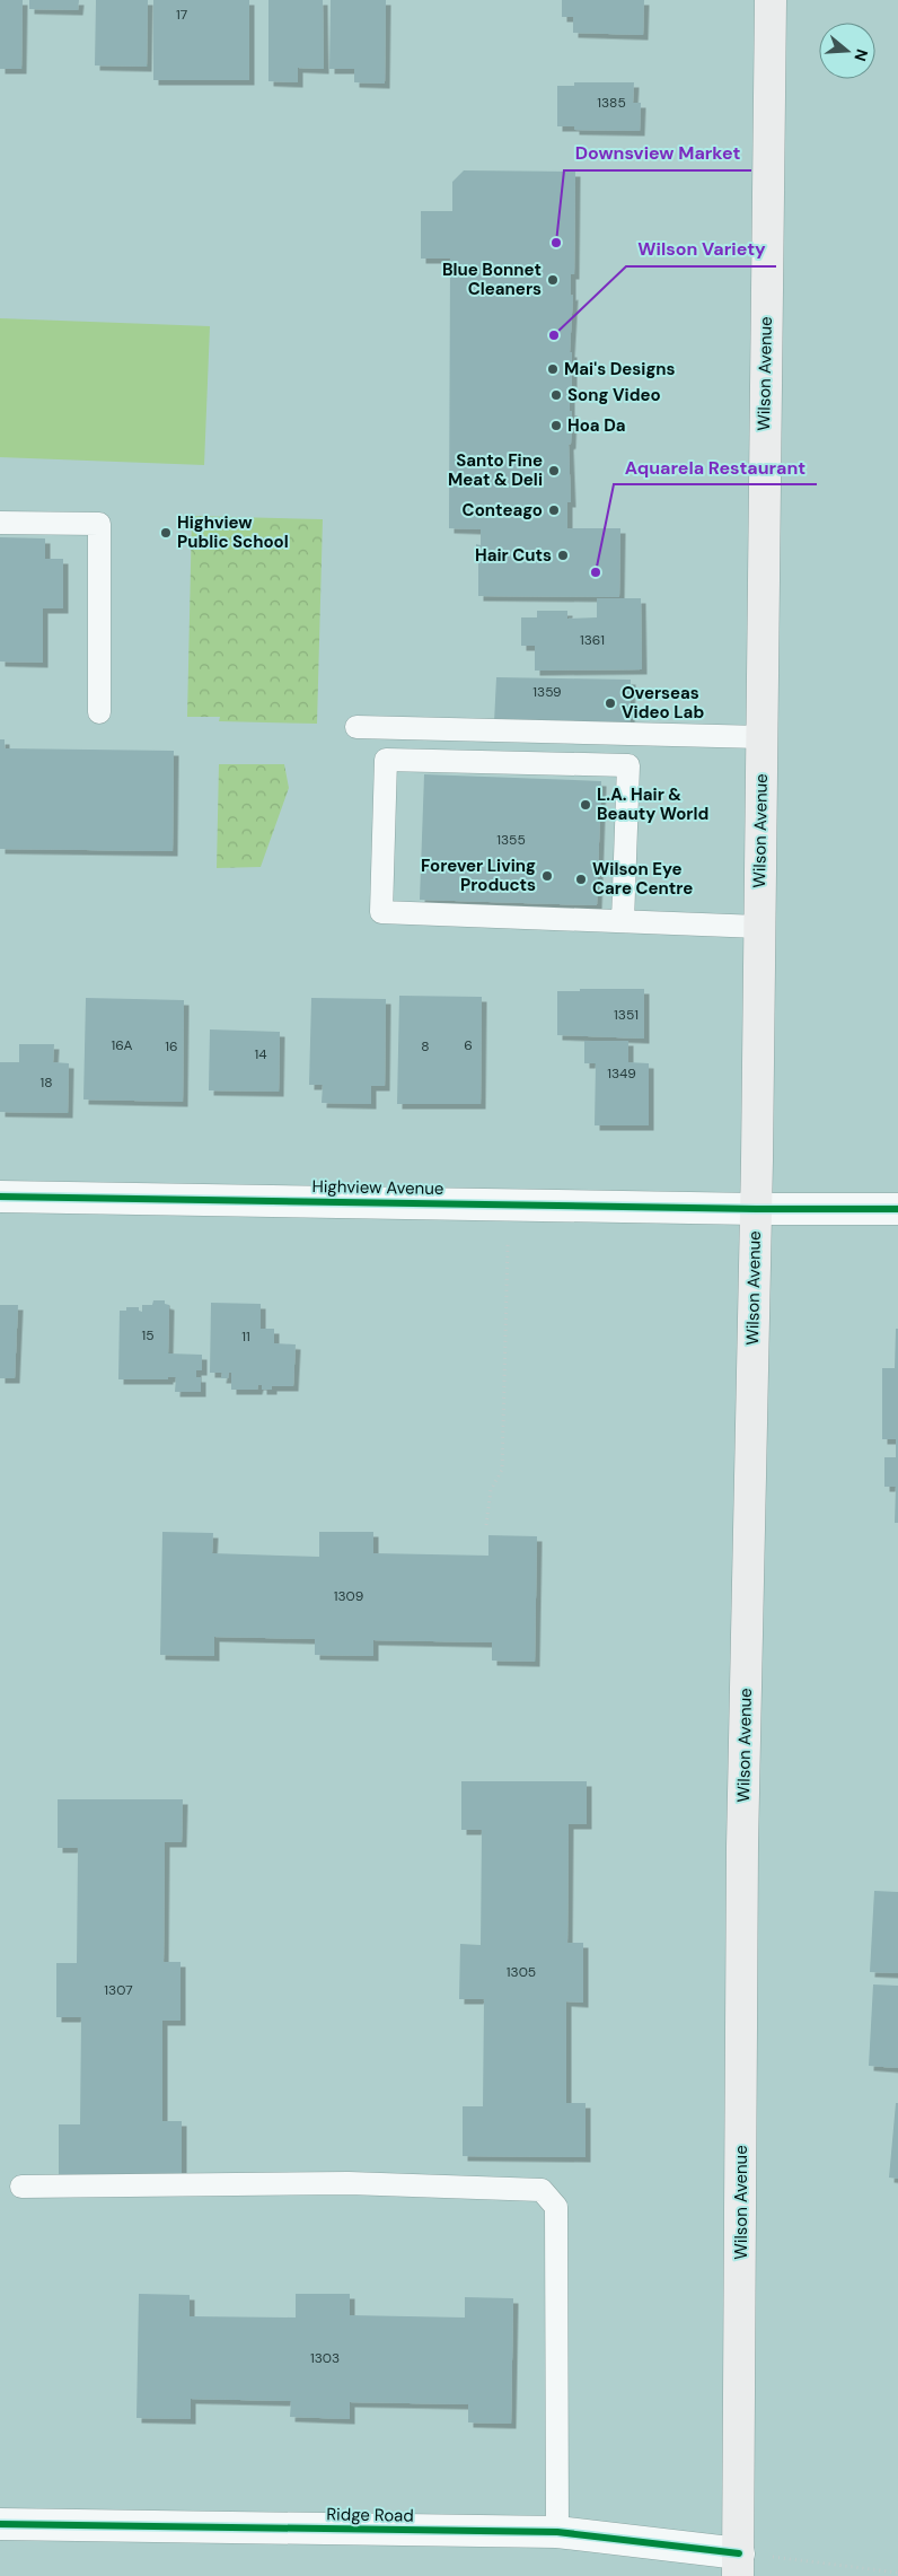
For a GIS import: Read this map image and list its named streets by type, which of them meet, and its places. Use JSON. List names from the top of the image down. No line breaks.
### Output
{"streets":{"main road":["Wilson Avenue"],"street":["Highview Avenue","Ridge Road"]},"crossings":[["Wilson Avenue","Highview Avenue"],["Wilson Avenue","Ridge Road"]],"places":["Downsview Market","Blue Bonnet Cleaners","Wilson Variety","Mai's Designs","Song Video","Hoa Da","Santo Fine Meat & Deli","Conteago","Highview Public School","Hair Cuts","Aquarela Restaurant","Overseas Video Lab","L.A. Hair & Beauty World","Forever Living Products","Wilson Eye Care Centre"],"house_numbers":["17","1385","1361","1359","1355","1351","16A","6","16","8","14","1349","18","15","11","1309","1305","1307","1303"],"north":"right"}
